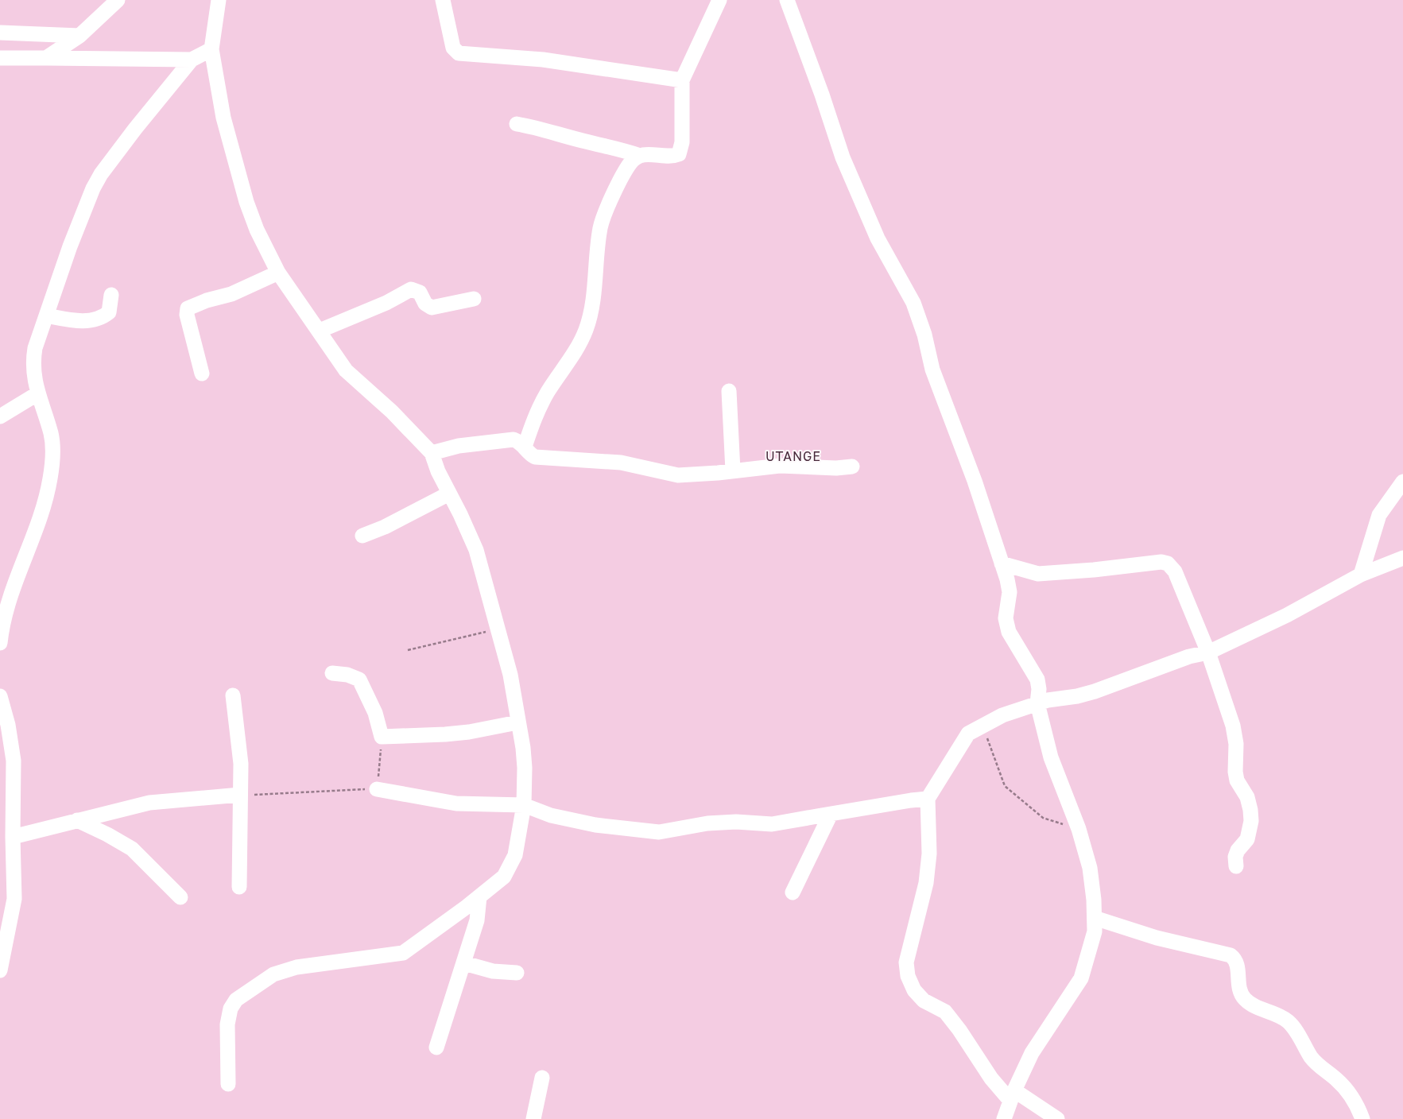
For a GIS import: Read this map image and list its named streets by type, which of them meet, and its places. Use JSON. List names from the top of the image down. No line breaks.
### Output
{"districts":["UTANGE"]}
